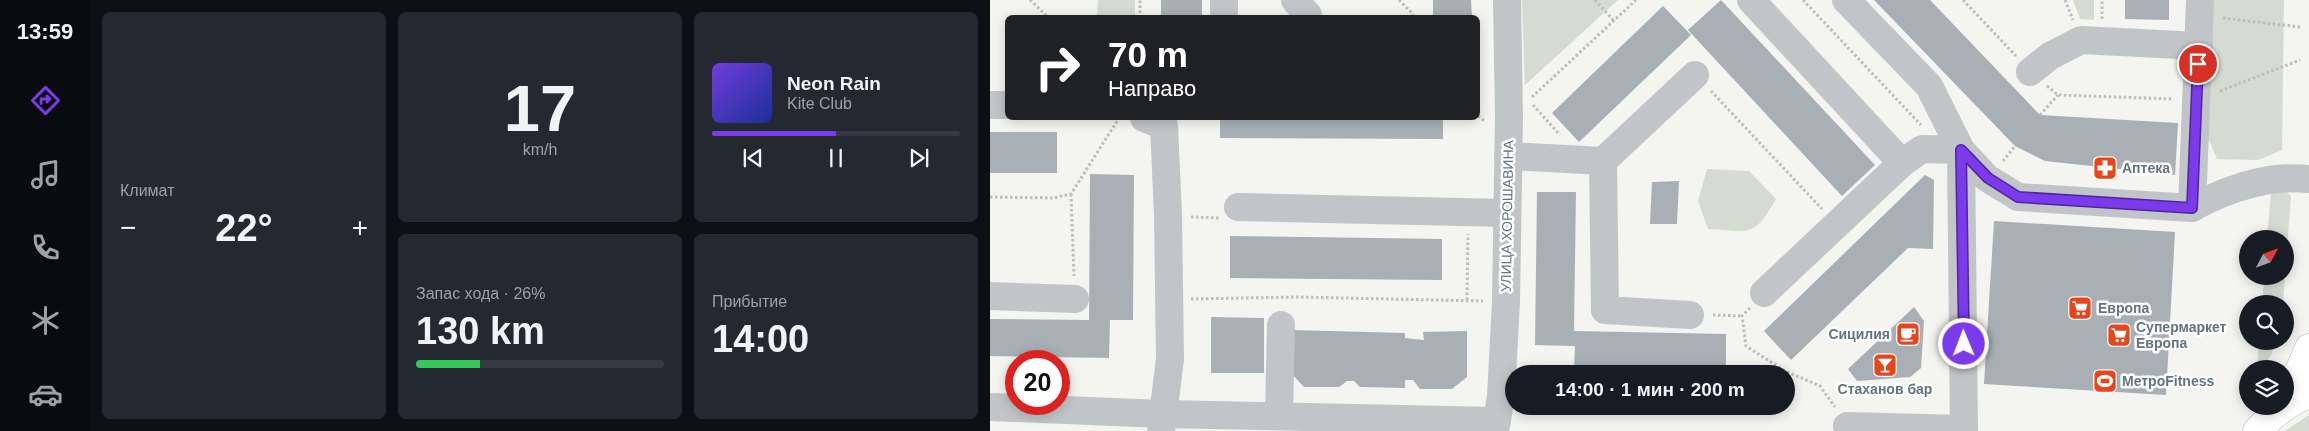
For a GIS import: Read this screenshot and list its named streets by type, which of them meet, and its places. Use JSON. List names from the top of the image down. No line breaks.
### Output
{"streets":{"street":["УЛИЦА ХОРОШАВИНА"]},"places":{"pharmacy":["Аптека"],"supermarket":["Европа","Супермаркет Европа"],"cafe":["Сицилия"],"bar":["Стаханов бар"],"sports":["МетроFitness"]},"north":"top right","page":{"tabs":"13:59","tile":["Климат",["17","km/h"],["Запас хода · 26%","130 km"],["Прибытие","14:00"]],"turn":["70 m","Направо"],"song":["Neon Rain","Kite Club"],"heat":["−","22°","+"],"limit":"20","trip":"14:00 · 1 мин · 200 m"}}
